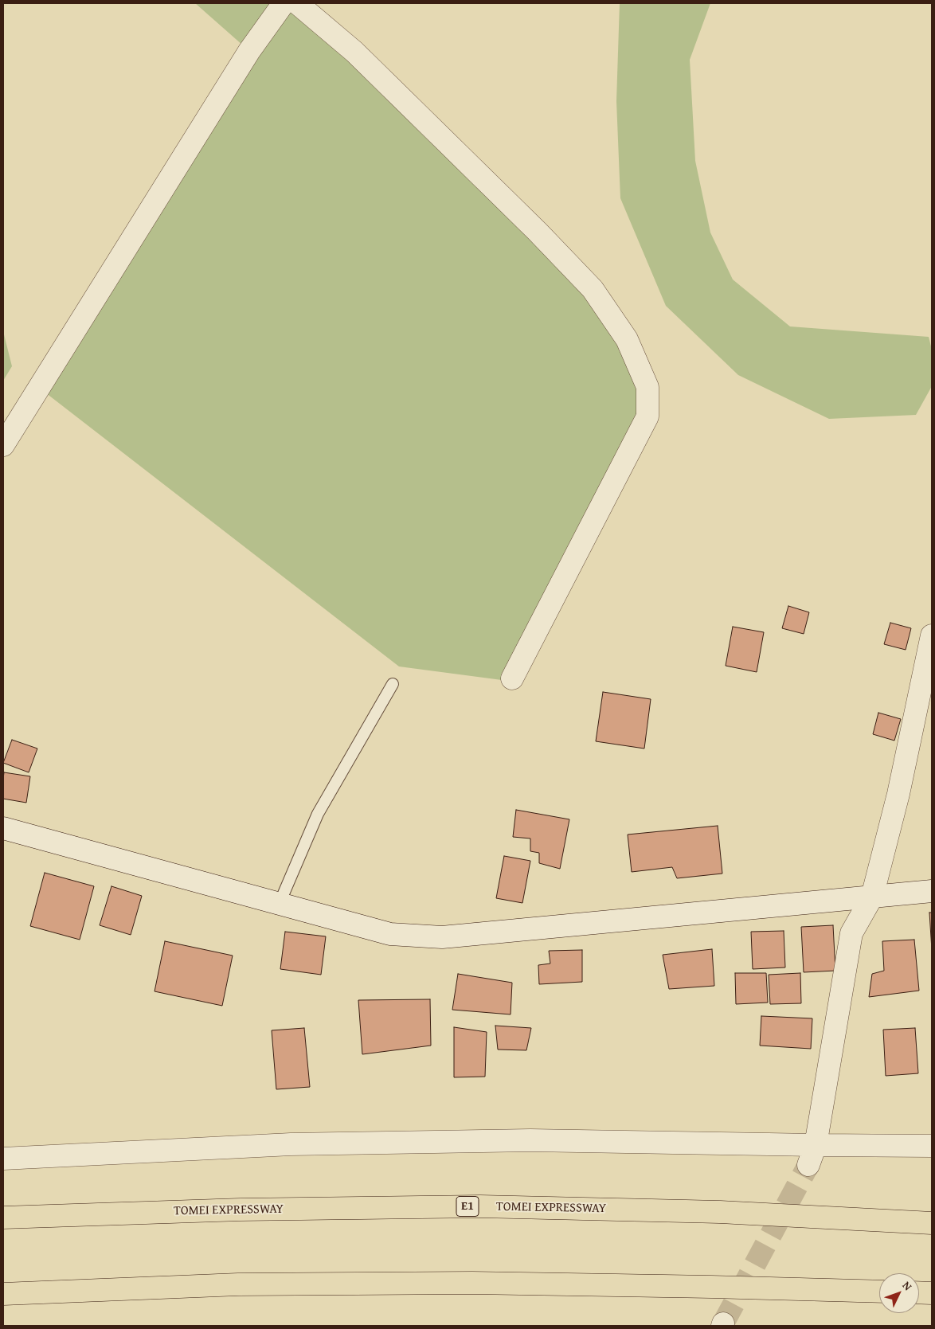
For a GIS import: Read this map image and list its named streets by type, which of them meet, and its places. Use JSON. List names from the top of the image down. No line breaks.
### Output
{"streets":{"highway":["E1","TOMEI EXPRESSWAY"]},"north":"top right"}
